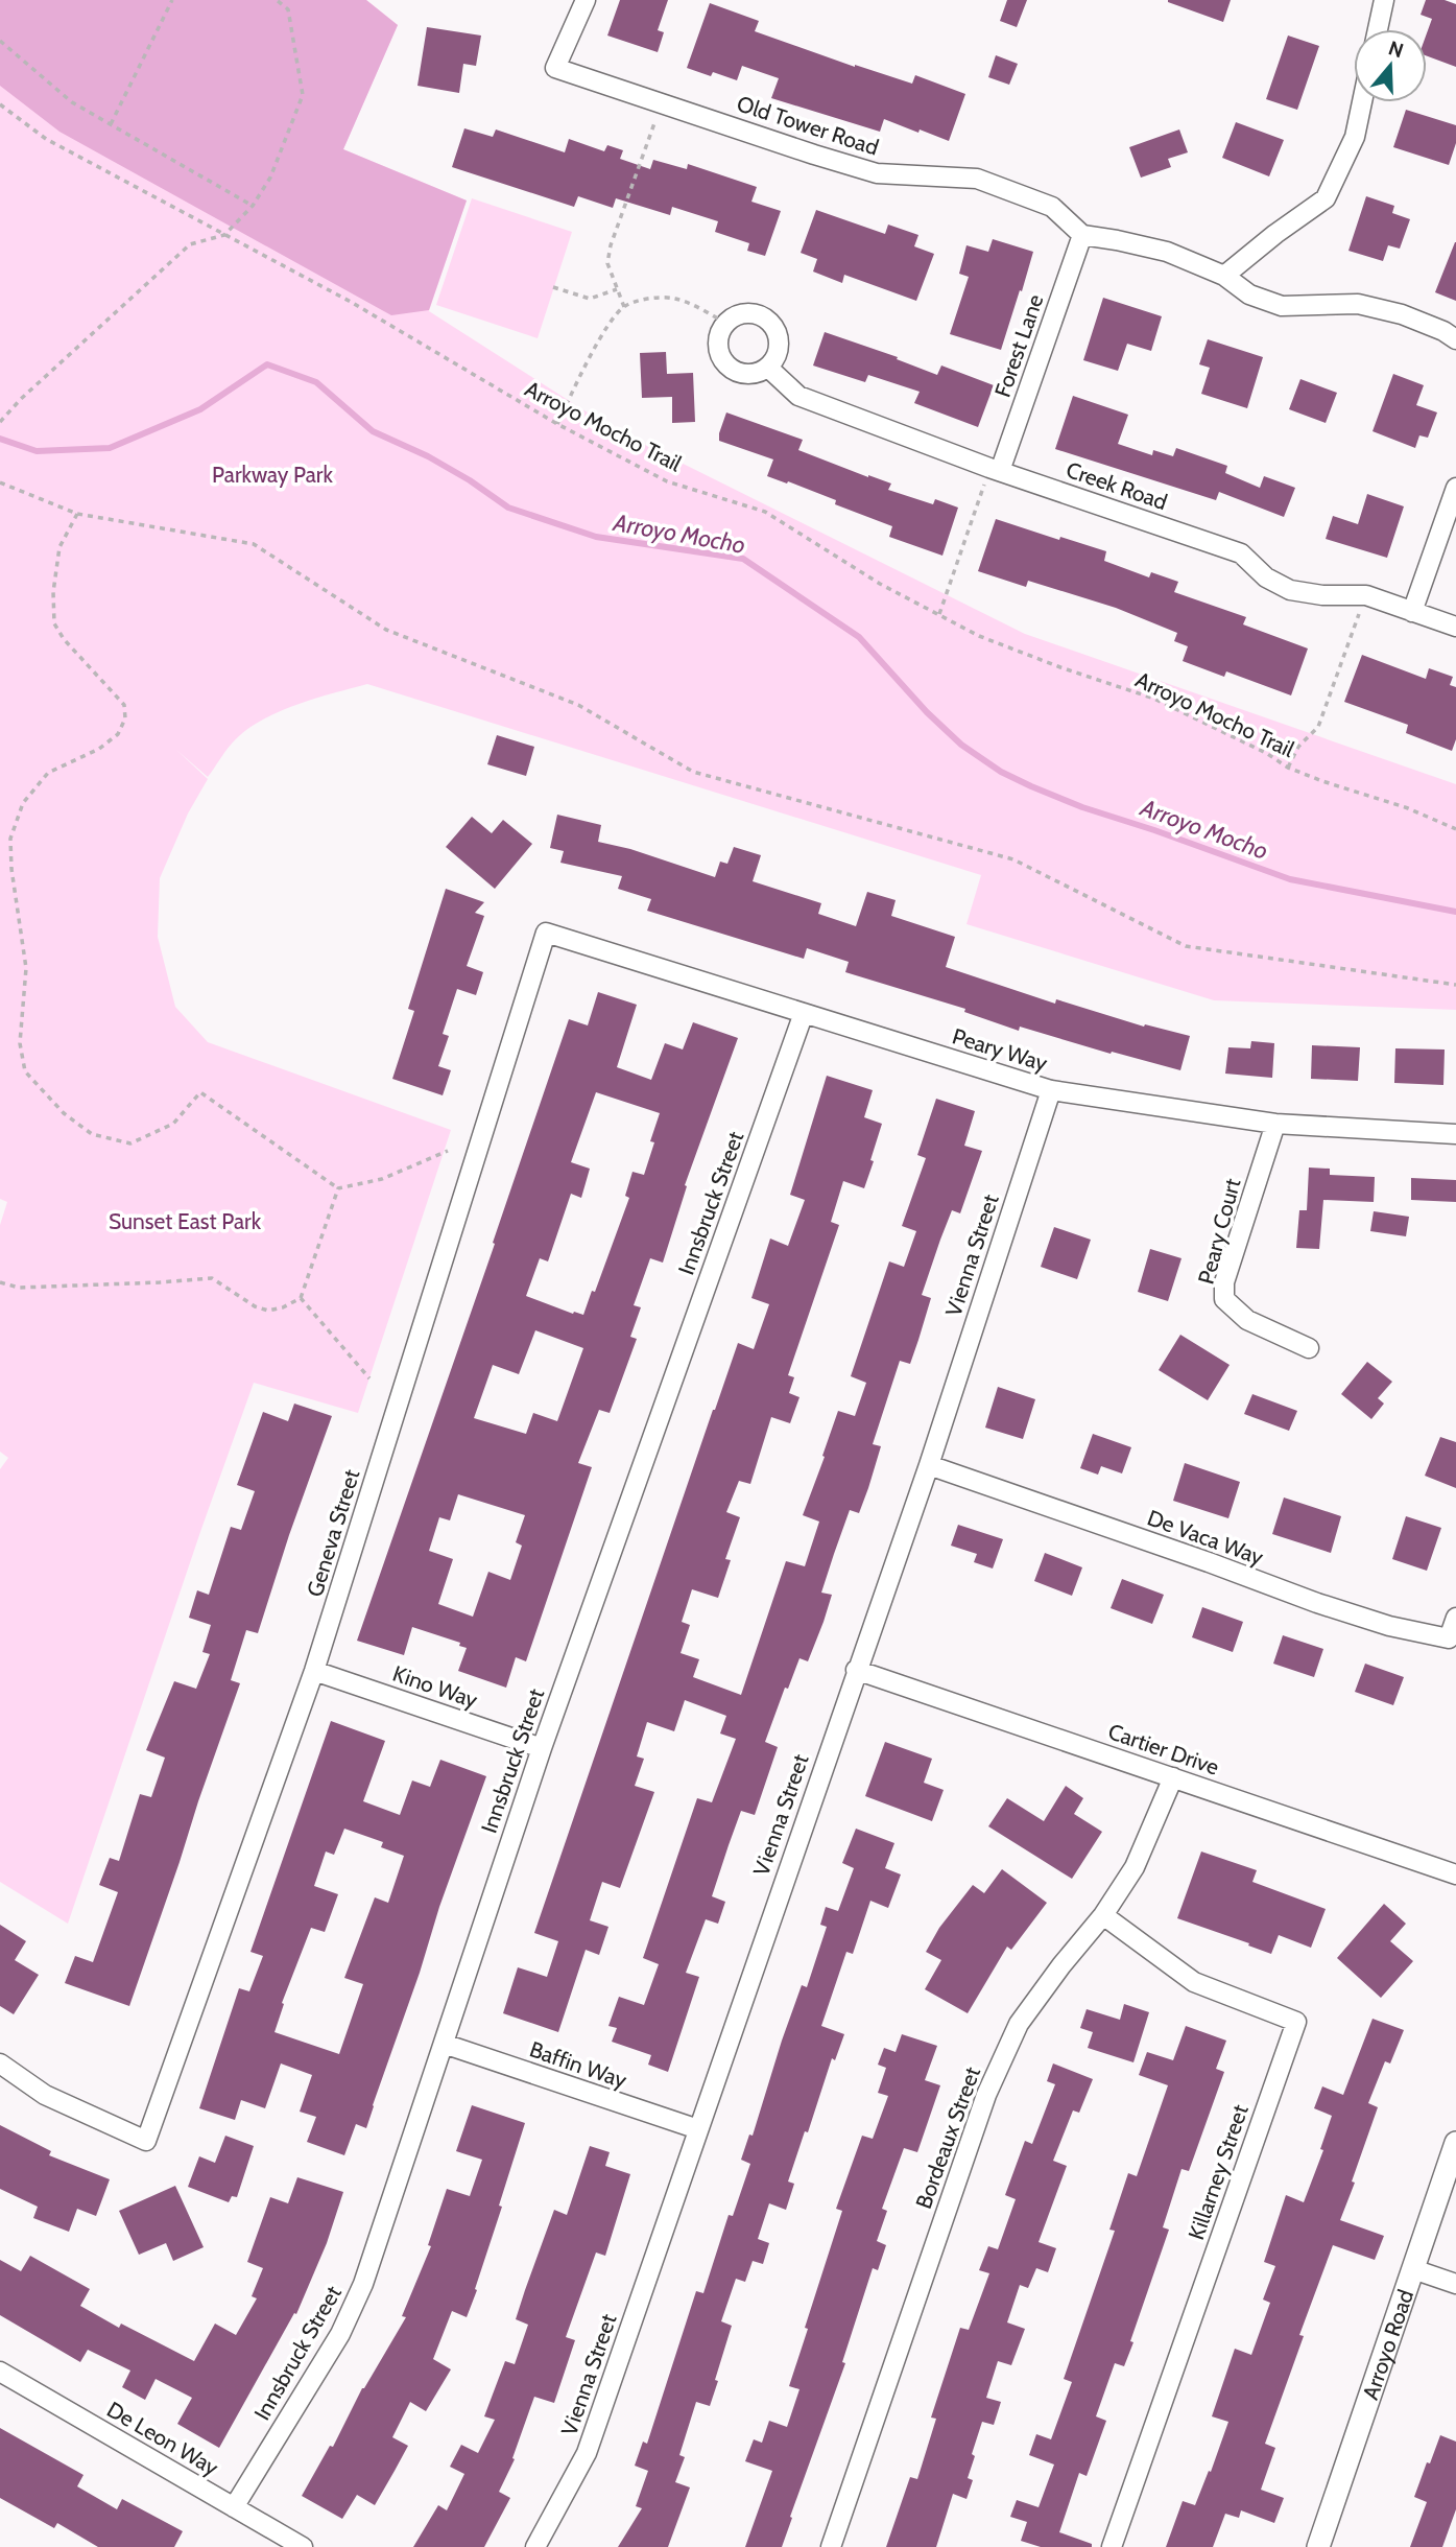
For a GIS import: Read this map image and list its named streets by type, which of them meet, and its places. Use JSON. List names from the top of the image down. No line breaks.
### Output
{"streets":{"street":["Old Tower Road","Forest Lane","Creek Road","Peary Way","Innsbruck Street","Peary Court","Vienna Street","Geneva Street","De Vaca Way","Kino Way","Cartier Drive","Baffin Way","Bordeaux Street","Killarney Street","Arroyo Road","De Leon Way"],"path":["Arroyo Mocho Trail"]},"crossings":[["Old Tower Road","Forest Lane"],["Forest Lane","Creek Road"],["Peary Way","Innsbruck Street"],["Peary Way","Peary Court"],["Peary Way","Vienna Street"],["Peary Way","Geneva Street"],["Innsbruck Street","Kino Way"],["Innsbruck Street","Baffin Way"],["Innsbruck Street","De Leon Way"],["Vienna Street","De Vaca Way"],["Vienna Street","Cartier Drive"],["Vienna Street","Baffin Way"],["Geneva Street","Kino Way"],["Cartier Drive","Bordeaux Street"],["Bordeaux Street","Killarney Street"]],"water":["Arroyo Mocho"],"parks":["Parkway Park","Sunset East Park"],"north":"top"}
